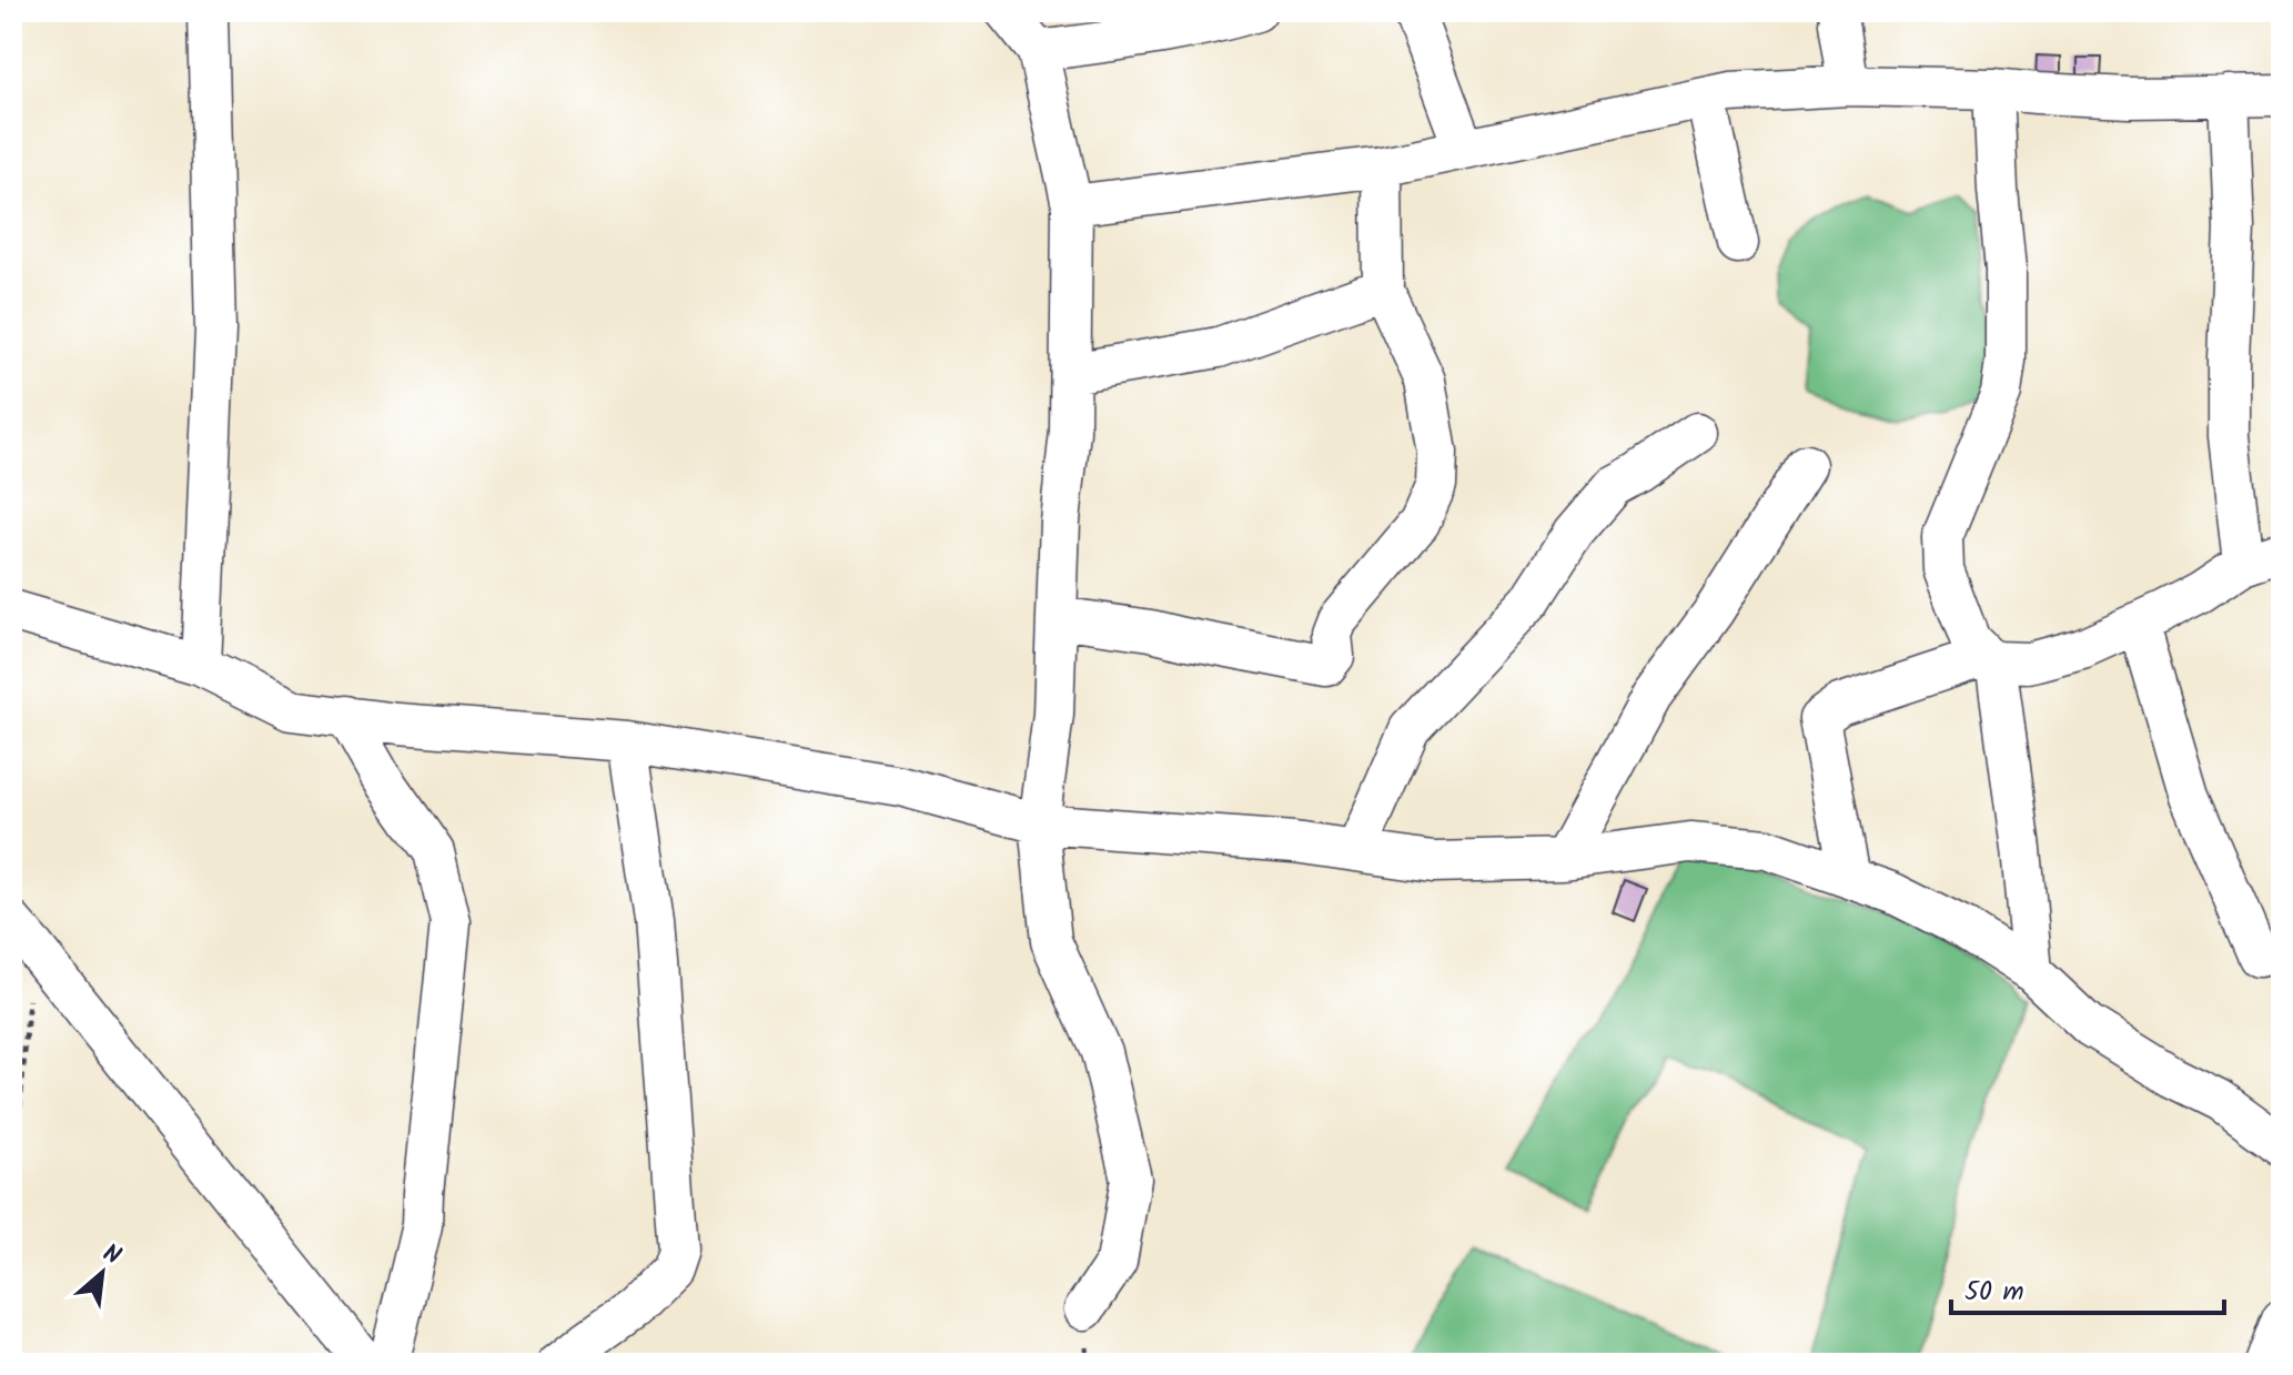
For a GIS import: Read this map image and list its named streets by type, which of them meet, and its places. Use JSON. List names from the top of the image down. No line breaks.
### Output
{"scale_bar":"50 m","north":"top right"}
